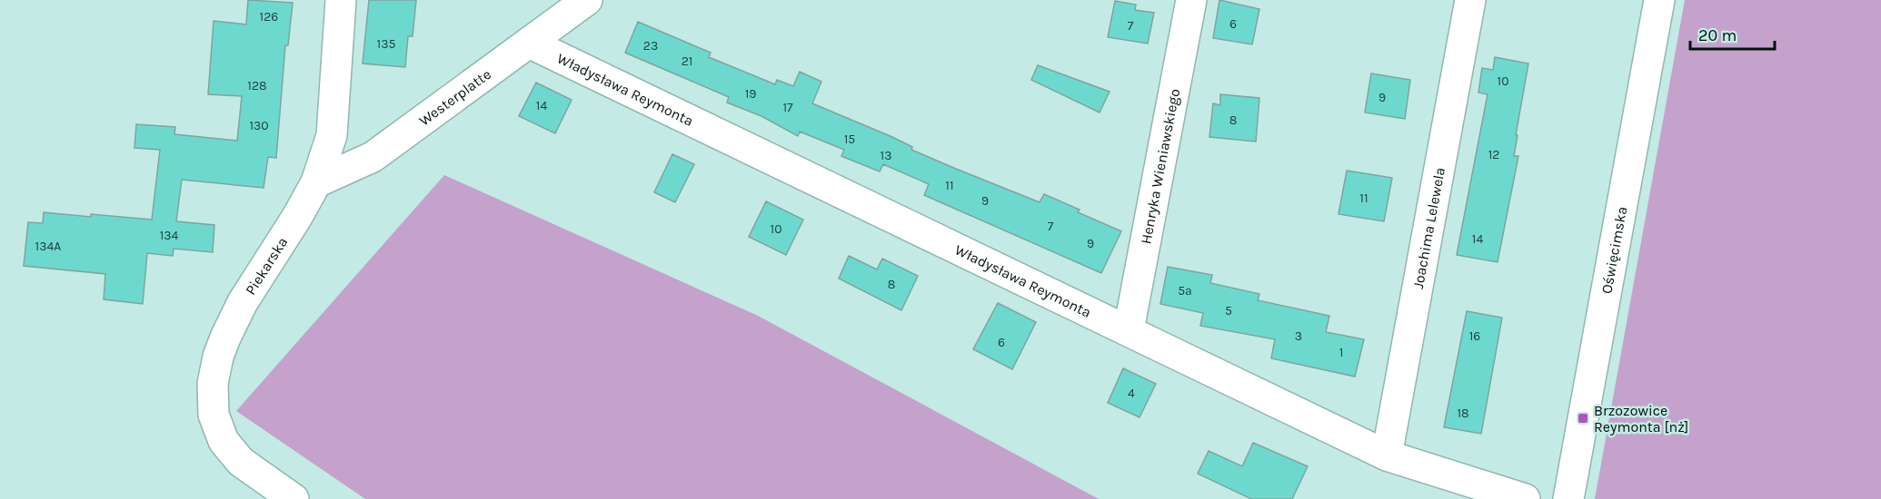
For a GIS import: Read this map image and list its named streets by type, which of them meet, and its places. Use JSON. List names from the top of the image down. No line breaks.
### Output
{"streets":{"street":["Władysława Reymonta","Westerplatte","Henryka Wieniawskiego","Joachima Lelewela","Oświęcimska","Piekarska"]},"crossings":[["Władysława Reymonta","Westerplatte"],["Władysława Reymonta","Henryka Wieniawskiego"],["Władysława Reymonta","Joachima Lelewela"],["Westerplatte","Piekarska"]],"places":{"transit":["Brzozowice Reymonta [nż]"]},"house_numbers":["126","6","7","135","23","21","10","128","19","9","14","17","8","130","15","12","13","11","11","9","7","10","134","14","9","134A","8","5a","5","3","16","6","1","4","18"],"scale_bar":"20 m"}
